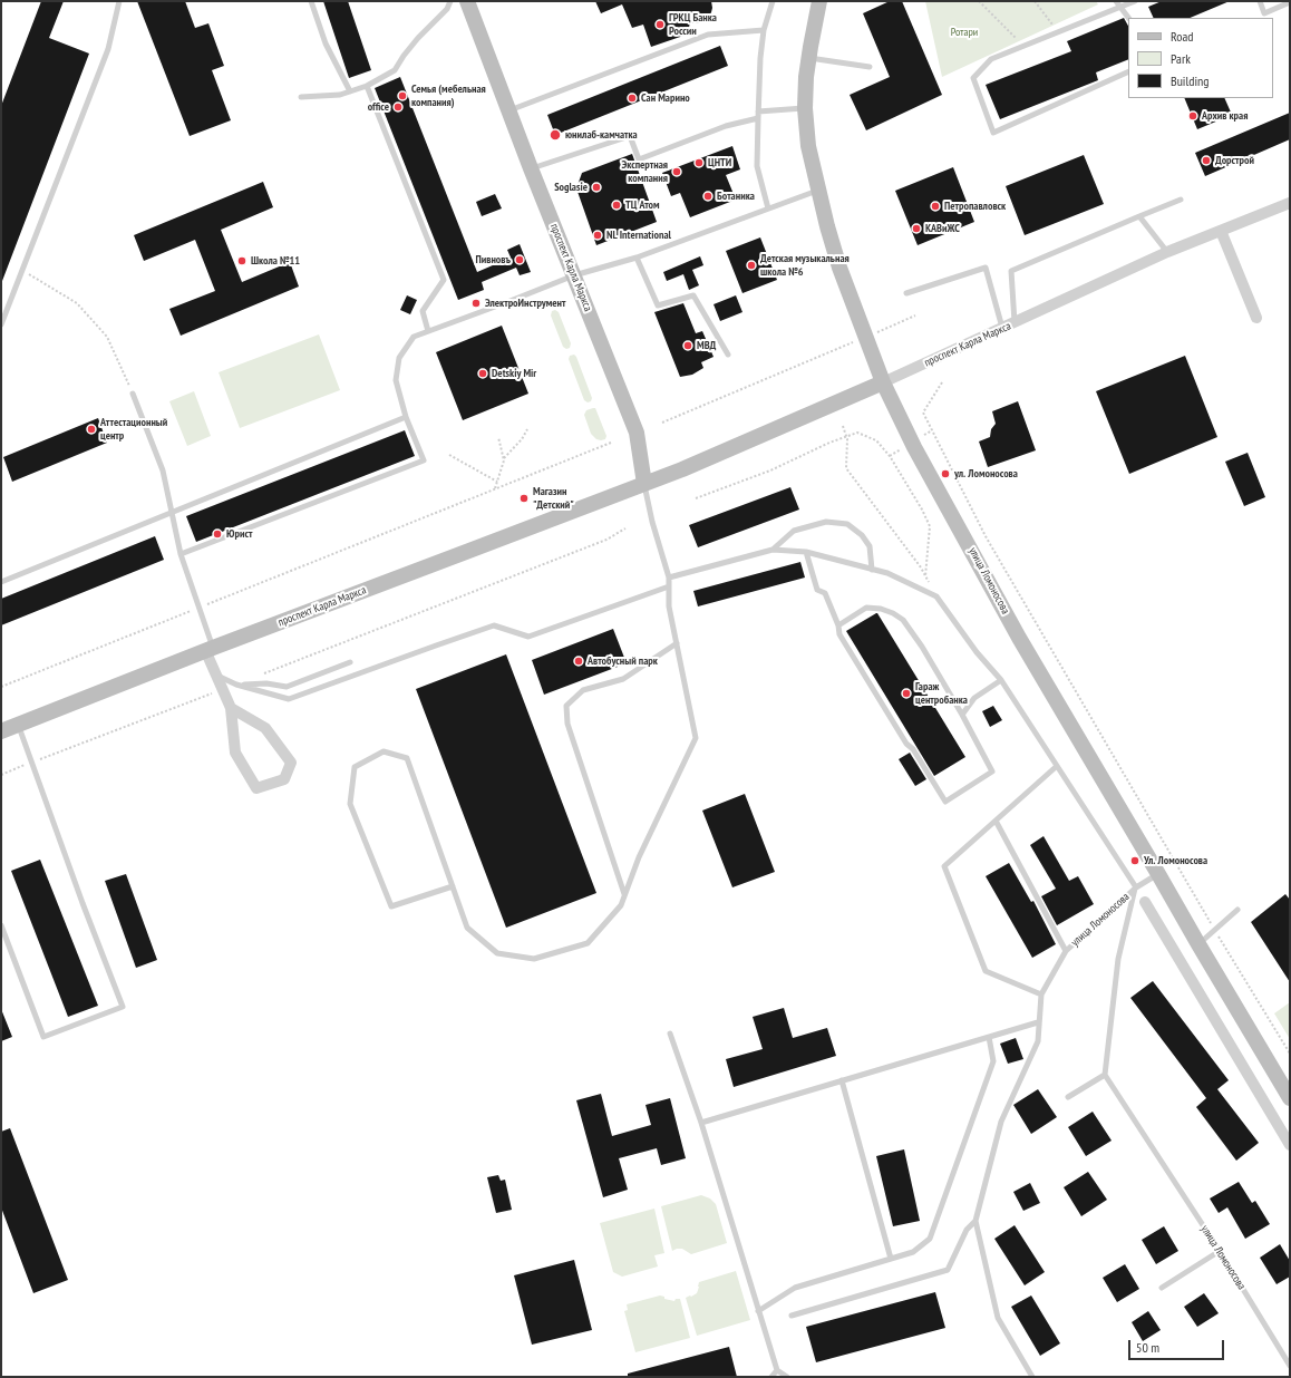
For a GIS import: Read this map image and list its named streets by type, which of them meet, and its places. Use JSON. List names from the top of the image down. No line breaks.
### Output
{"streets":{"main road":["проспект Карла Маркса","улица Ломоносова"]},"crossings":[["проспект Карла Маркса","улица Ломоносова"]],"parks":["Ротари"],"places":["ГРКЦ Банка России","Семья (мебельная компания)","Сан Марино","office","Архив края","юнилаб-камчатка","Дорстрой","ЦНТИ","Экспертная компания","Soglasie","Ботаника","ТЦ Атом","Петропавловск","КАВиЖС","NL International","Пивновъ","Школа №11","Детская музыкальная школа №6","ЭлектроИнструмент","МВД","Detskiy Mir","Аттестационный центр","ул. Ломоносова","Магазин \"Детский\"","Юрист","Автобусный парк","Гараж центробанка","Ул. Ломоносова"],"legend":["Road","Park","Building"],"scale_bar":"50 m"}
